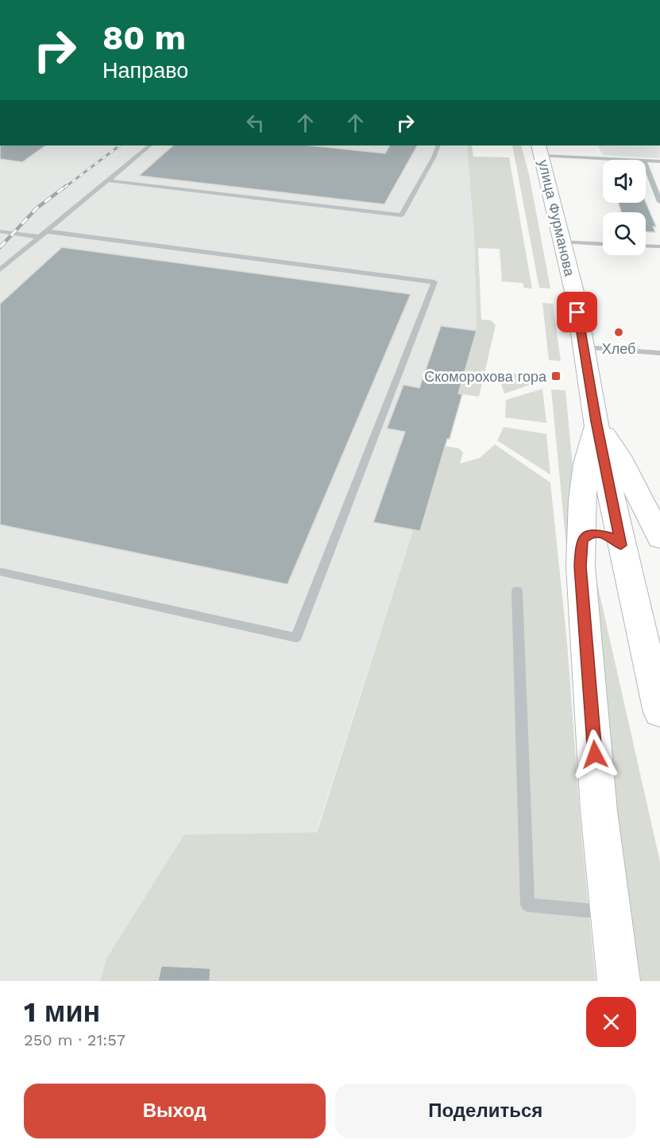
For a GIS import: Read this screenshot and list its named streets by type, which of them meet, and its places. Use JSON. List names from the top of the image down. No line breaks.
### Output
{"streets":{"main road":["улица Фурманова"]},"places":{"other":["Хлеб"],"transit":["Скоморохова гора"]},"page":{"turn":["80 m","Направо"],"heading":["1 мин","250 m · 21:57"],"buttons":["Выход","Поделиться"]}}
